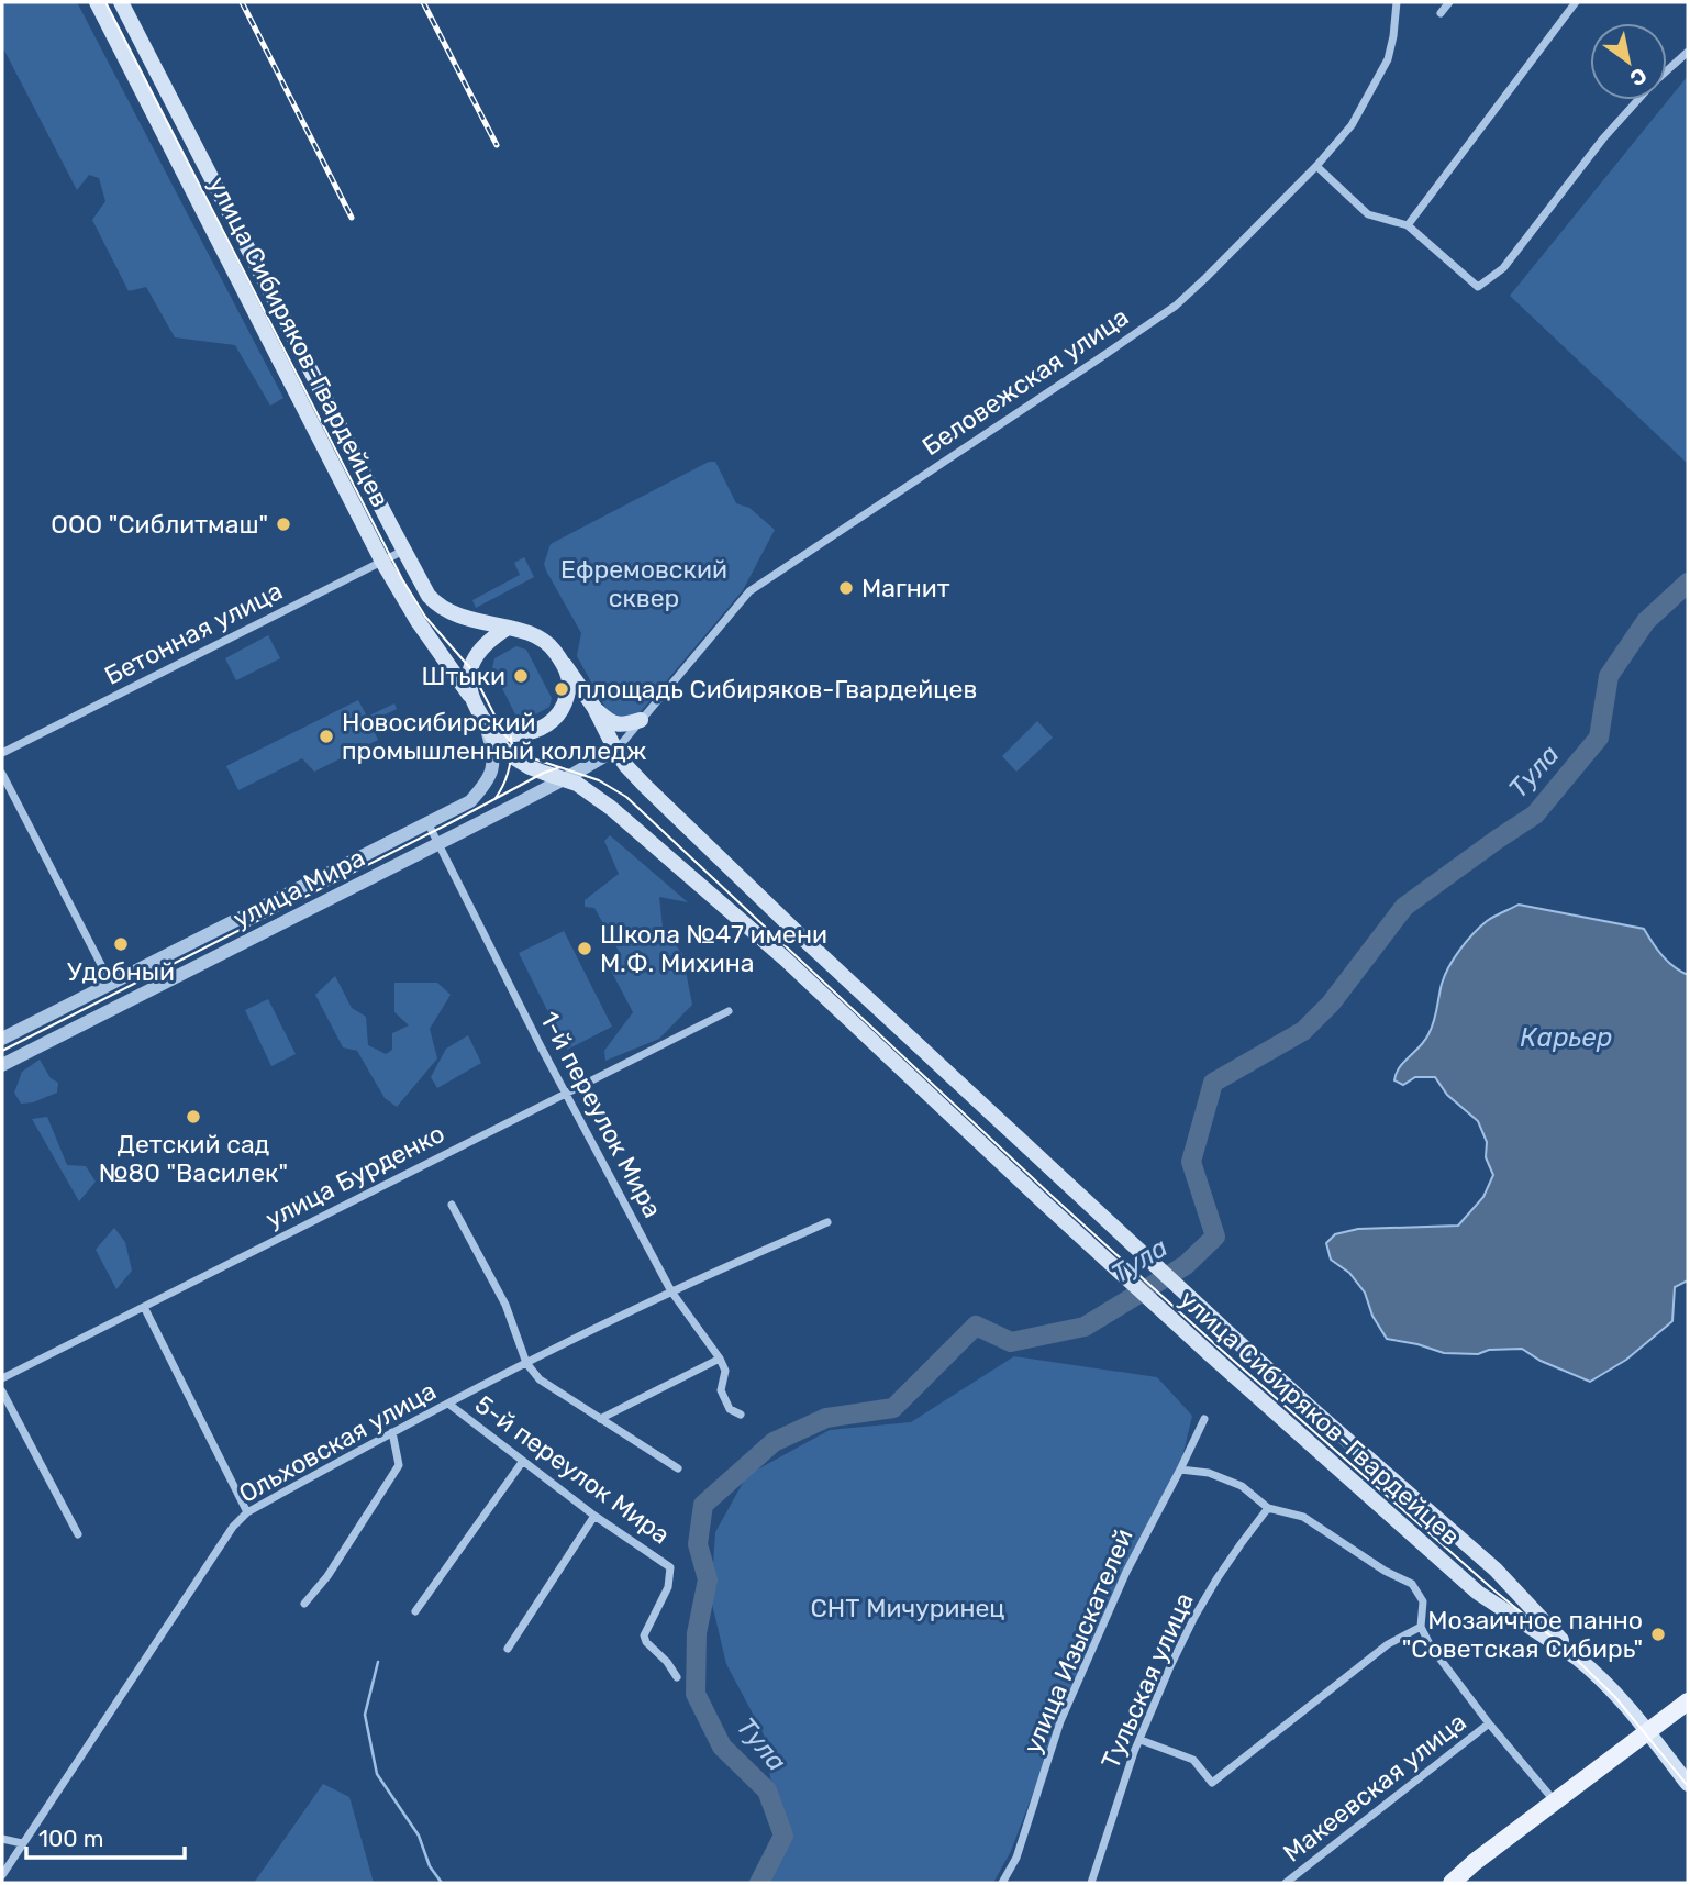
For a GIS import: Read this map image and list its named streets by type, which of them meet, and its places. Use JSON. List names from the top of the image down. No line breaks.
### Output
{"streets":{"main road":["улица Сибиряков-Гвардейцев"],"street":["Беловежская улица","Бетонная улица","улица Мира","1-й переулок Мира","улица Бурденко","Ольховская улица","5-й переулок Мира","улица Изыскателей","Тульская улица","Макеевская улица"]},"crossings":[["улица Сибиряков-Гвардейцев","Беловежская улица"],["улица Сибиряков-Гвардейцев","Бетонная улица"],["улица Сибиряков-Гвардейцев","улица Мира"],["Беловежская улица","улица Мира"],["улица Мира","1-й переулок Мира"],["1-й переулок Мира","улица Бурденко"],["1-й переулок Мира","Ольховская улица"],["Ольховская улица","5-й переулок Мира"]],"water":["Тула","Карьер"],"parks":["Ефремовский сквер","СНТ Мичуринец"],"places":["ООО \"Сиблитмаш\"","Магнит","Штыки","площадь Сибиряков-Гвардейцев","Новосибирский промышленный колледж","Удобный","Школа №47 имени М.Ф. Михина","Детский сад №80 \"Василек\"","Мозаичное панно \"Советская Сибирь\""],"scale_bar":"100 m","north":"bottom right"}
